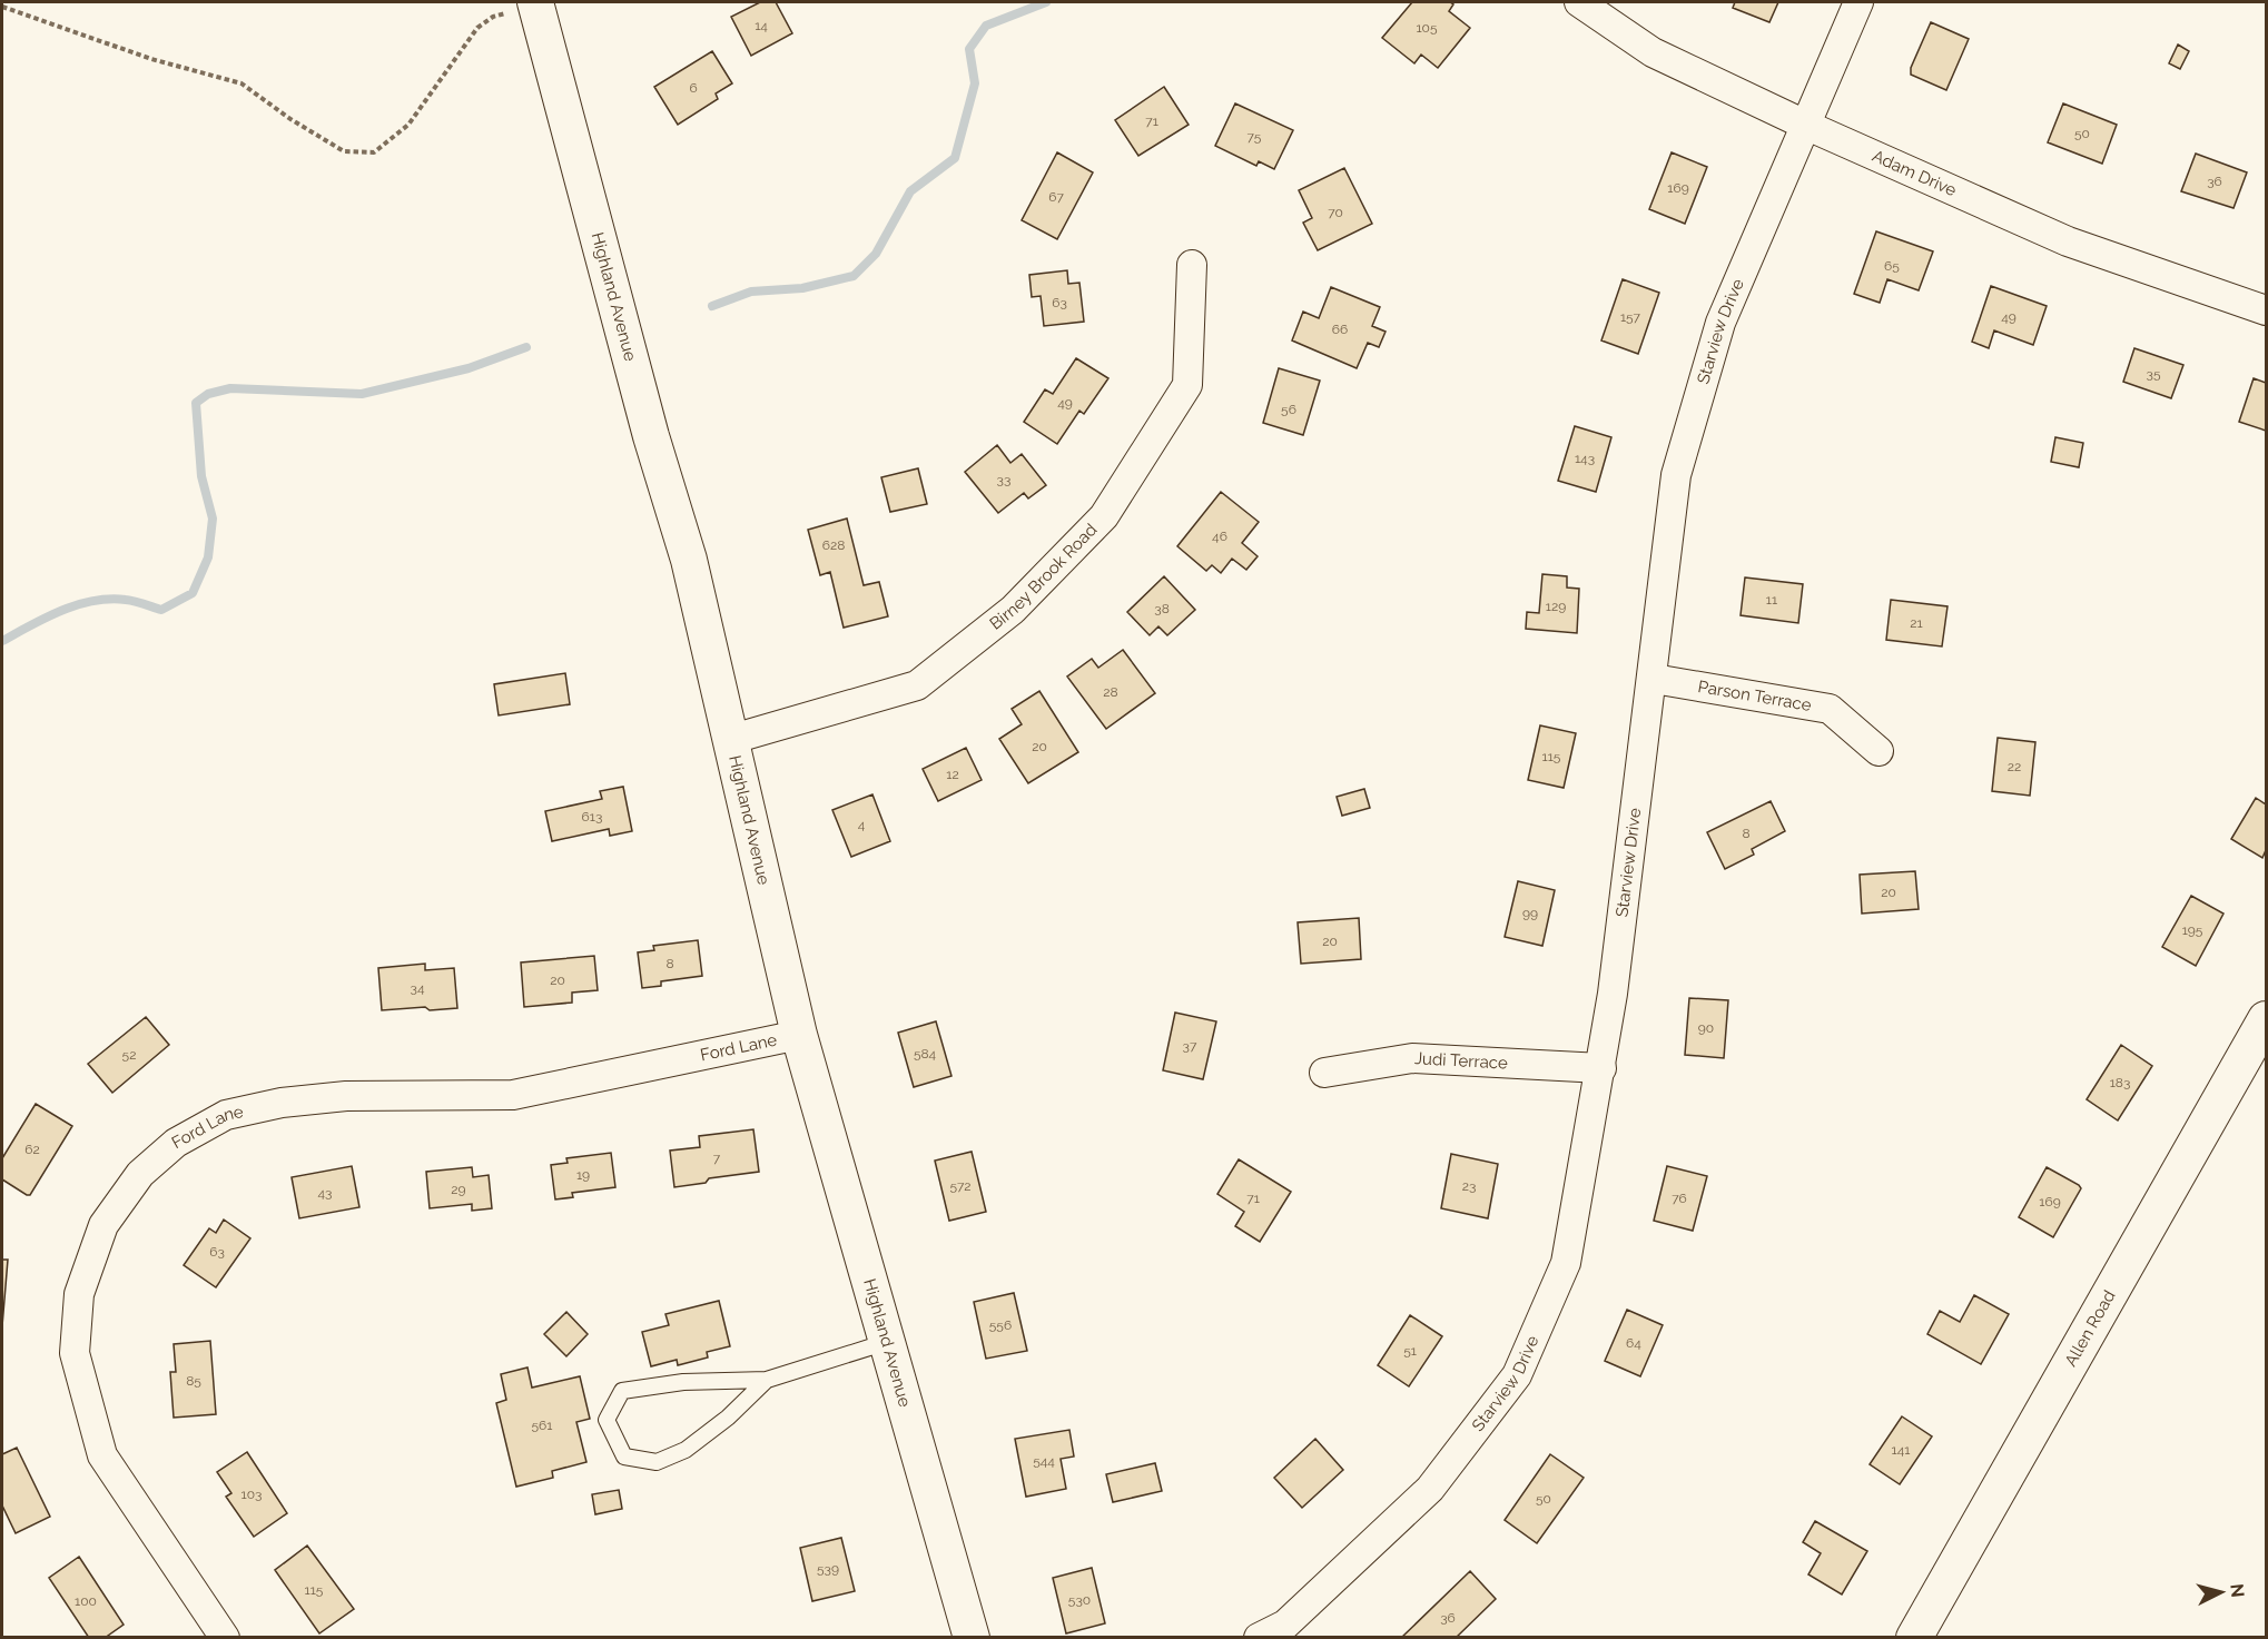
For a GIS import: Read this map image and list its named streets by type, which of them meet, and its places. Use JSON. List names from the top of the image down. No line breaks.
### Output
{"streets":{"street":["Adam Drive","Highland Avenue","Starview Drive","Birney Brook Road","Parson Terrace","Ford Lane","Judi Terrace","Allen Road"]},"crossings":[["Adam Drive","Starview Drive"],["Highland Avenue","Birney Brook Road"],["Highland Avenue","Ford Lane"],["Starview Drive","Parson Terrace"],["Starview Drive","Judi Terrace"]],"house_numbers":["14","105","6","71","50","75","36","169","67","70","65","63","157","49","66","35","49","56","143","33","46","628","11","129","38","21","28","20","115","22","12","613","4","8","20","99","195","20","8","20","34","90","37","584","52","183","62","7","19","572","23","29","43","71","76","169","63","556","64","51","85","561","141","544","103","50","539","115","530","100","36"],"north":"right"}
